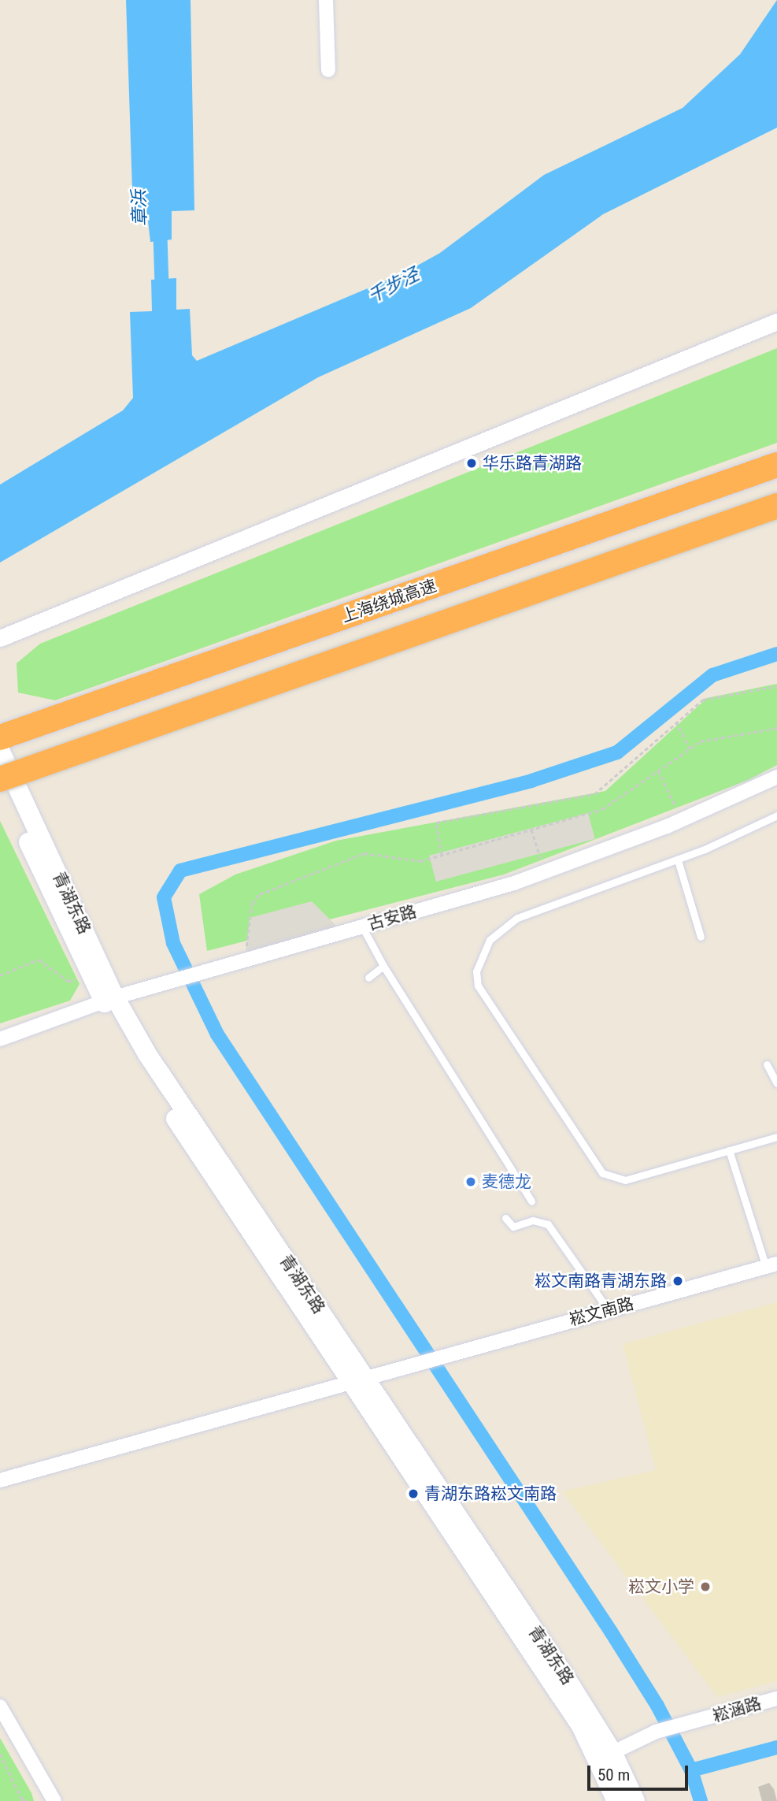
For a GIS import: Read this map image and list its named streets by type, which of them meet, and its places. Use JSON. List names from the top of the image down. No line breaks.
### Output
{"streets":{"highway":["上海绕城高速"],"main road":["青湖东路"],"street":["古安路","崧文南路","崧涵路"]},"crossings":[["青湖东路","古安路"],["青湖东路","崧文南路"],["青湖东路","崧涵路"]],"water":["章浜","千步泾"],"places":["华乐路青湖路","麦德龙","崧文南路青湖东路","青湖东路崧文南路","崧文小学"],"scale_bar":"50 m"}
